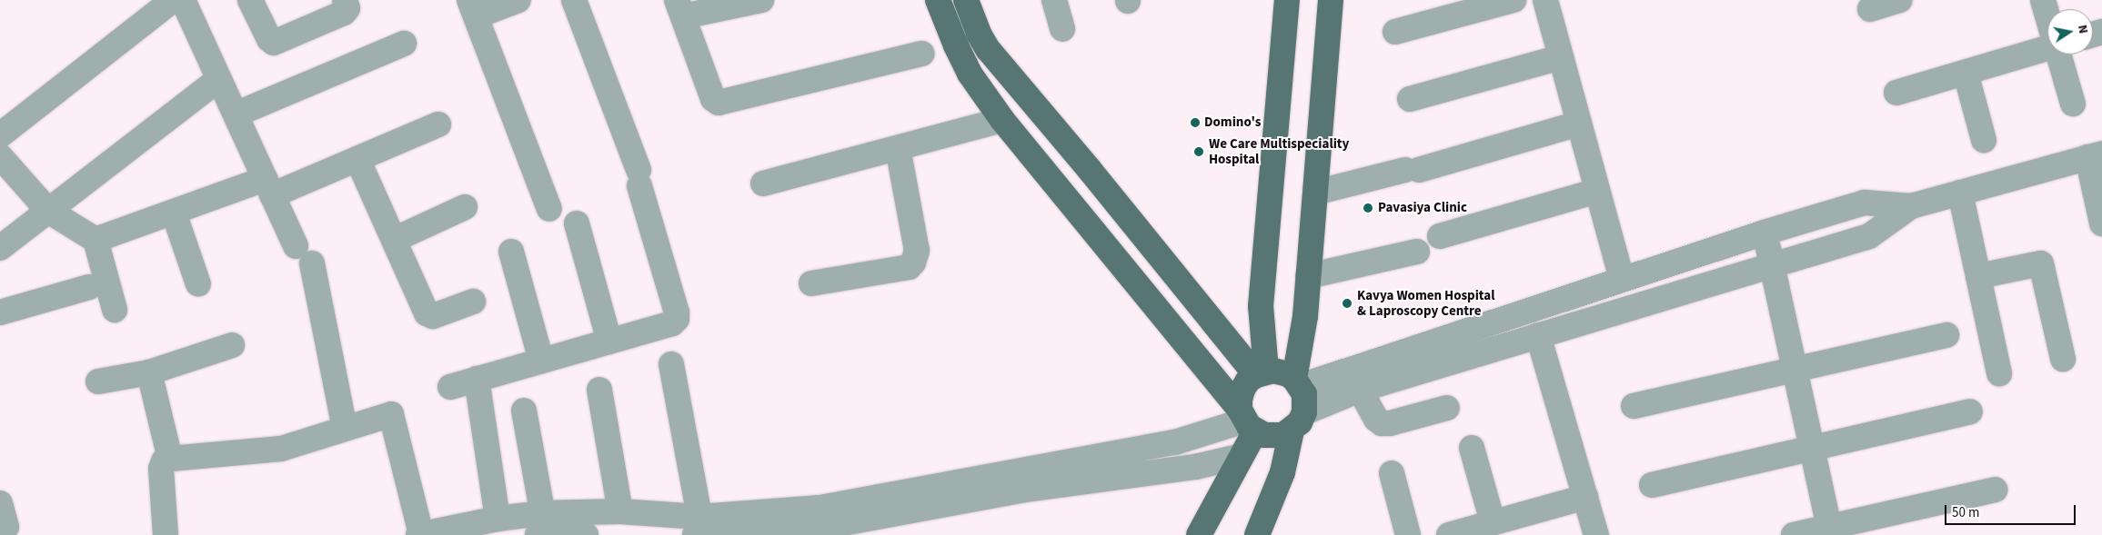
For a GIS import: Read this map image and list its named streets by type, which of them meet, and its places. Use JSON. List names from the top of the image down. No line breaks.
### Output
{"places":["Domino's","We Care Multispeciality Hospital","Pavasiya Clinic","Kavya Women Hospital & Laproscopy Centre"],"scale_bar":"50 m","north":"right"}
